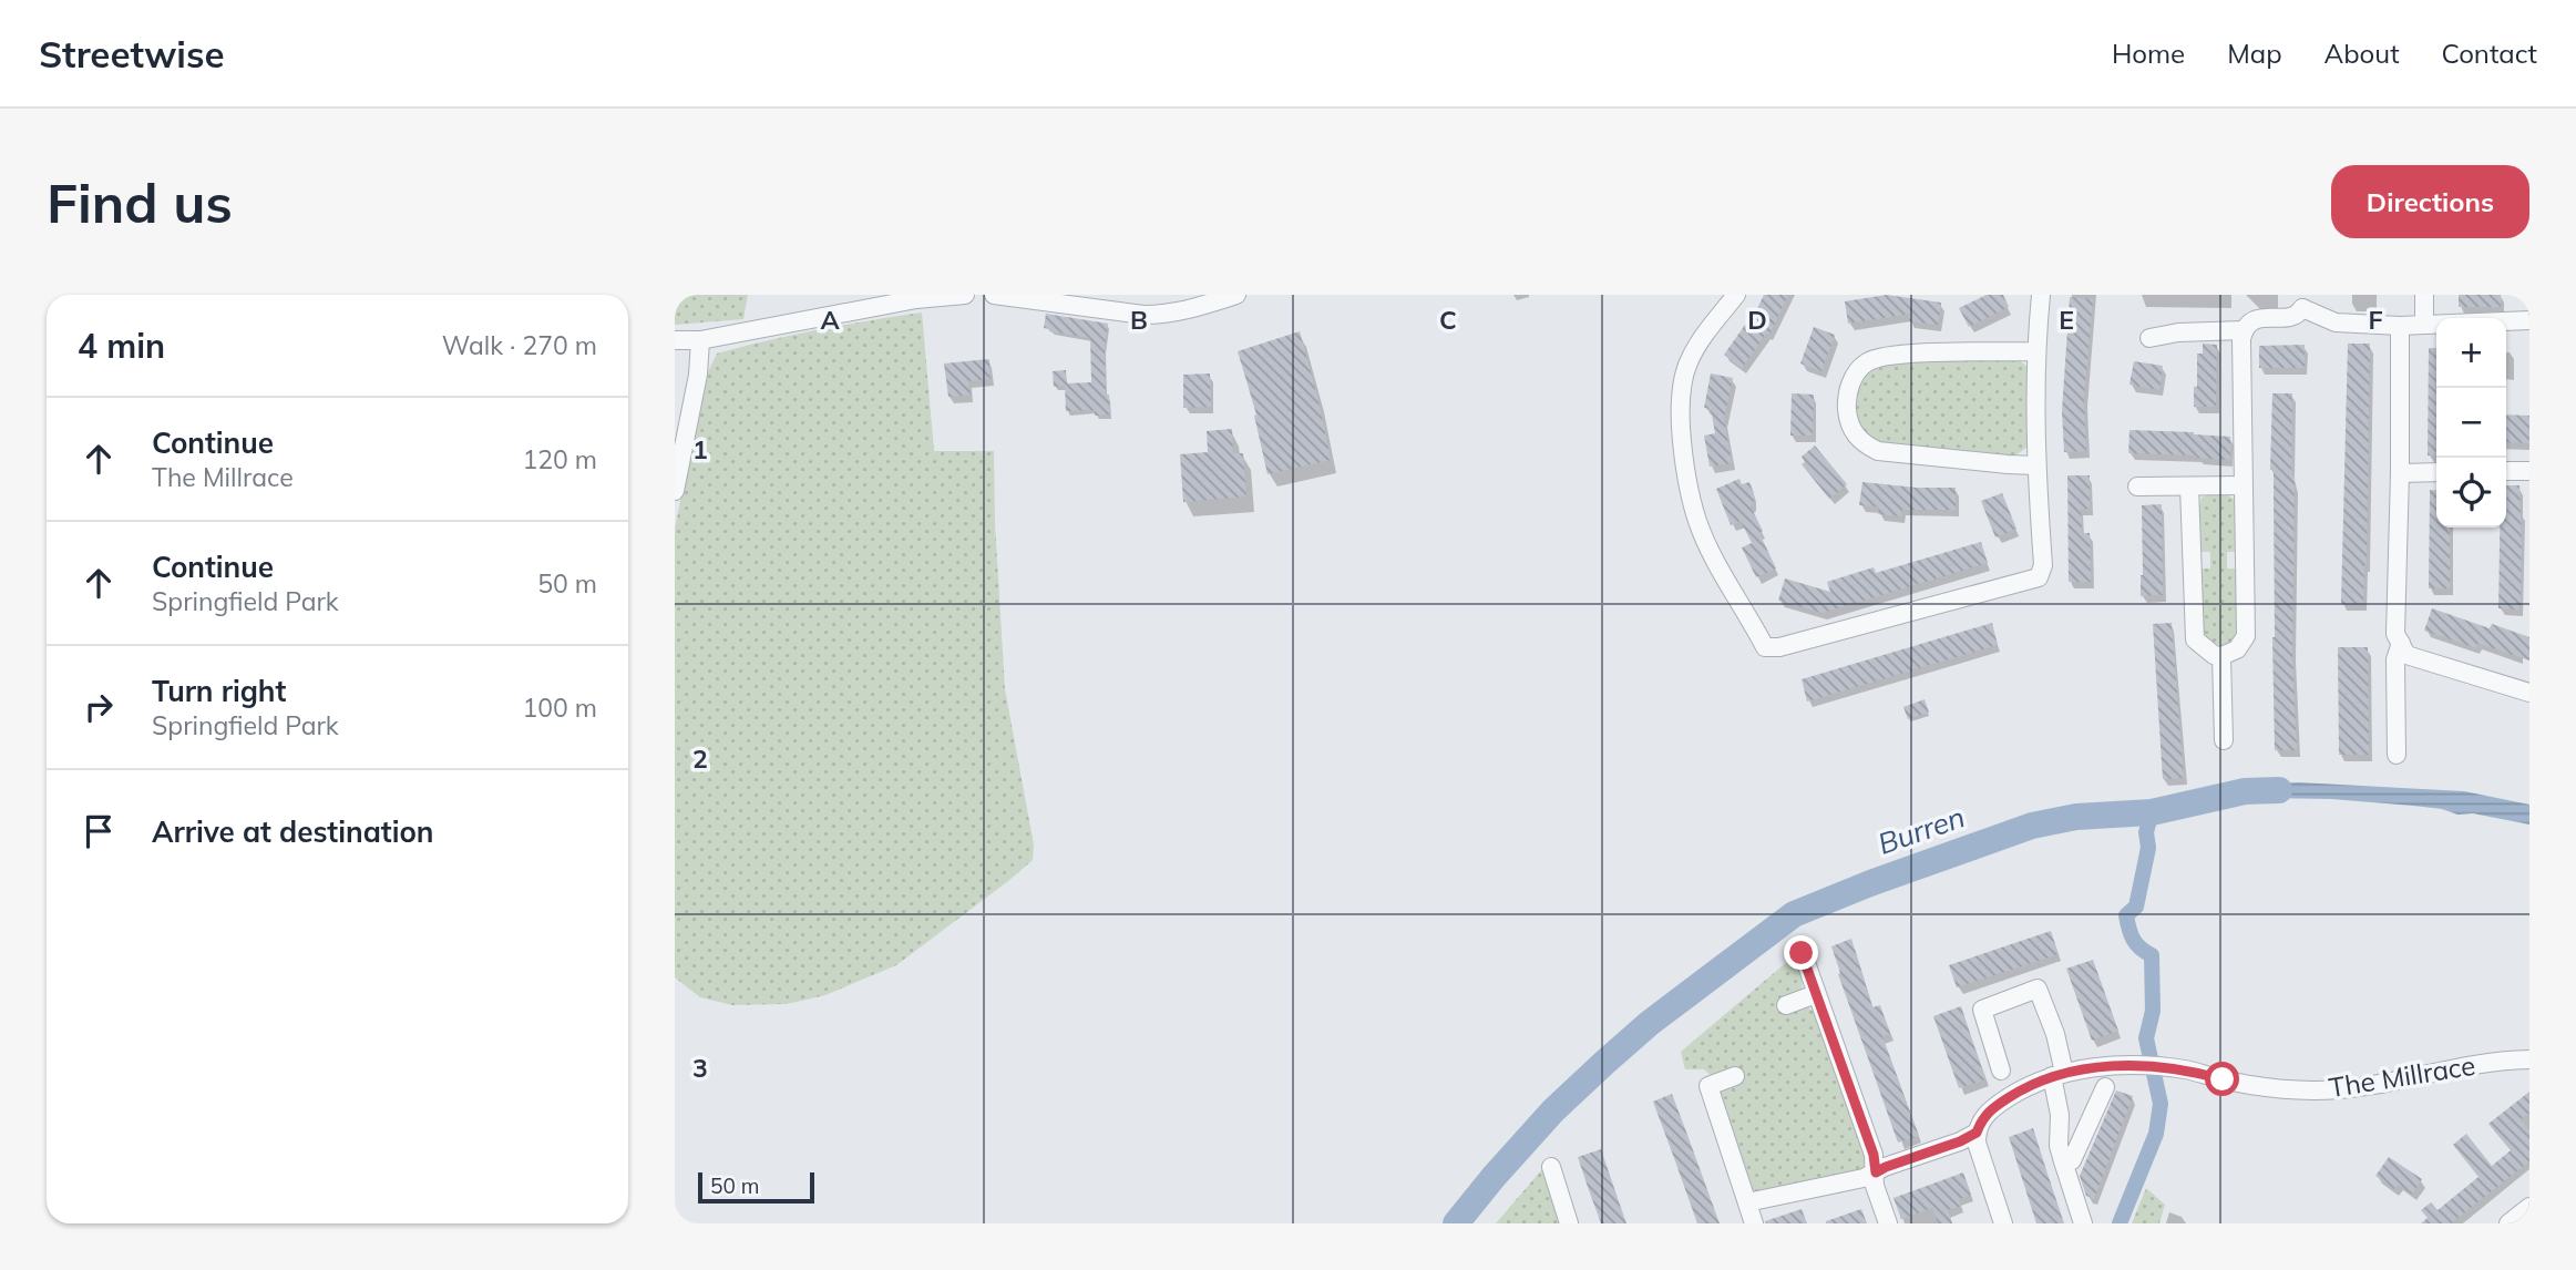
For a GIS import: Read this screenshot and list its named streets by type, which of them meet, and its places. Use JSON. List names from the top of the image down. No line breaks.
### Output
{"streets":{"street":["The Millrace"]},"water":["Burren"],"scale_bar":"50 m","page":{"header":"Streetwise","nav":["Home","Map","About","Contact"],"buttons":"Directions","title":"Find us","heading":["4 min","Walk · 270 m"],"map_buttons":["+","−"],"list":[["Continue","The Millrace","120 m"],["Continue","Springfield Park","50 m"],["Turn right","Springfield Park","100 m"],"Arrive at destination"],"scale":"50 m"},"grid":{"columns":["A","B","C","D","E","F"],"rows":["1","2","3"]}}
